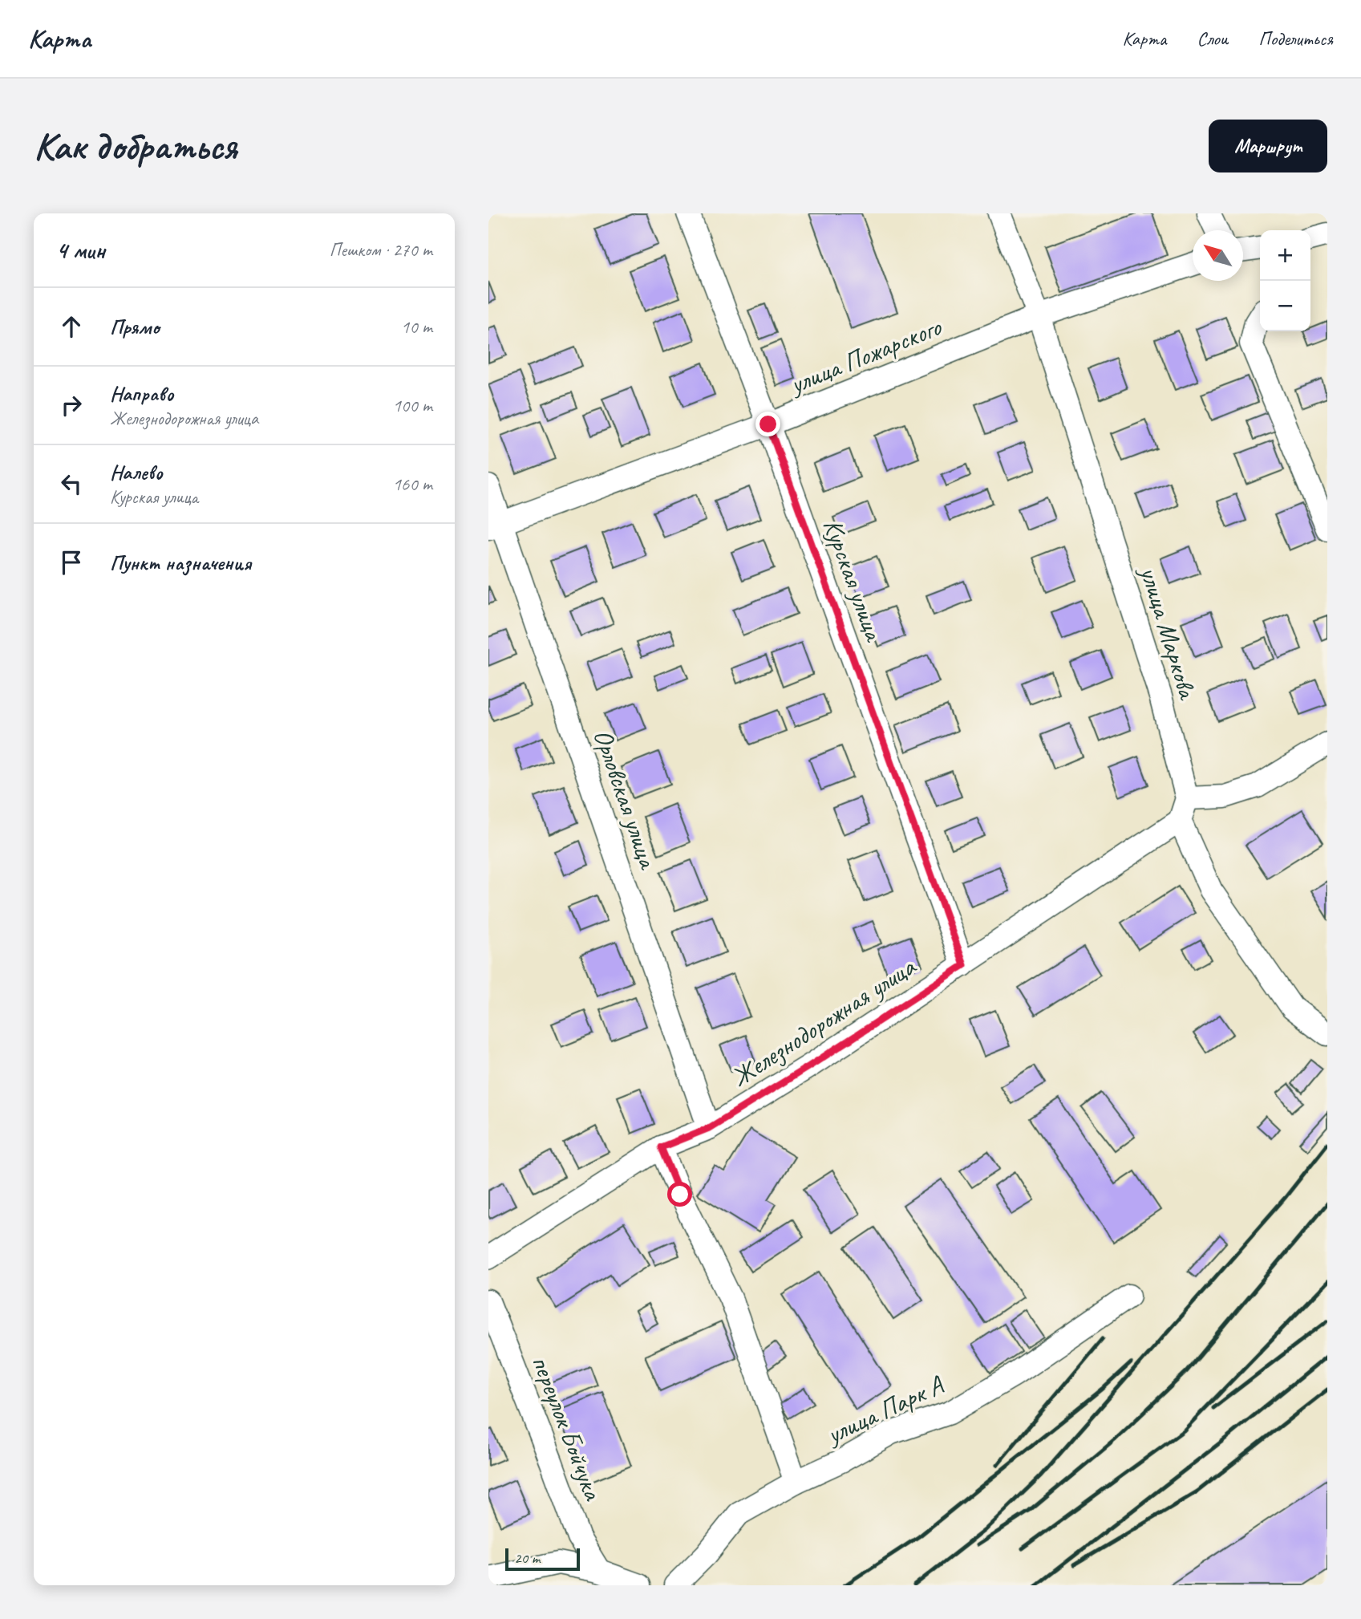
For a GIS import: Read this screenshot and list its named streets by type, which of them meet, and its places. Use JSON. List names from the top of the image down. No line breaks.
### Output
{"streets":{"street":["улица Пожарского","Курская улица","улица Маркова","Орловская улица","Железнодорожная улица","улица Парк А","переулок Бойчука"]},"crossings":[["улица Пожарского","Курская улица"],["улица Пожарского","улица Маркова"],["улица Пожарского","Орловская улица"],["Курская улица","Железнодорожная улица"],["Орловская улица","Железнодорожная улица"]],"scale_bar":"20 m","north":"top left","page":{"header":"Карта","nav":["Карта","Слои","Поделиться"],"buttons":"Маршрут","title":"Как добраться","heading":["4 мин","Пешком · 270 m"],"map_buttons":["+","−"],"list":[["Прямо","10 m"],["Направо","Железнодорожная улица","100 m"],["Налево","Курская улица","160 m"],"Пункт назначения"],"scale":"20 m"}}
